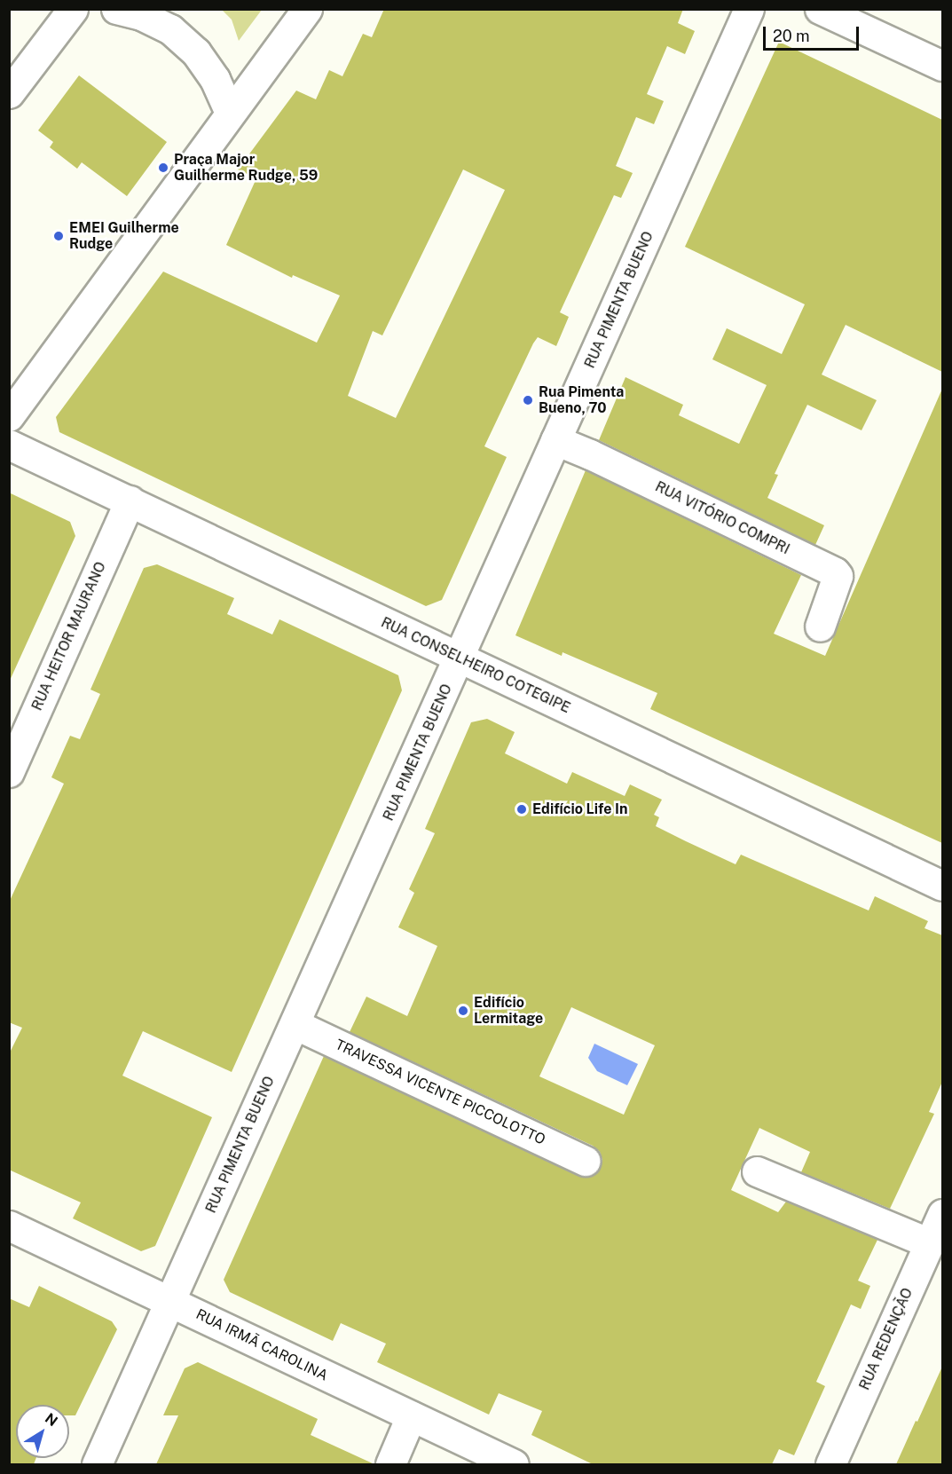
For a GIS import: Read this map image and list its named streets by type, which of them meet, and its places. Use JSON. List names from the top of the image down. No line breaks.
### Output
{"streets":{"street":["RUA PIMENTA BUENO","RUA VITÓRIO COMPRI","RUA HEITOR MAURANO","RUA CONSELHEIRO COTEGIPE","TRAVESSA VICENTE PICCOLOTTO","RUA REDENÇÃO","RUA IRMÃ CAROLINA"]},"crossings":[["RUA PIMENTA BUENO","RUA VITÓRIO COMPRI"],["RUA PIMENTA BUENO","RUA CONSELHEIRO COTEGIPE"],["RUA PIMENTA BUENO","TRAVESSA VICENTE PICCOLOTTO"],["RUA PIMENTA BUENO","RUA IRMÃ CAROLINA"],["RUA HEITOR MAURANO","RUA CONSELHEIRO COTEGIPE"]],"places":["Praça Major Guilherme Rudge, 59","EMEI Guilherme Rudge","Rua Pimenta Bueno, 70","Edifício Life In","Edifício Lermitage"],"scale_bar":"20 m","north":"top right"}
